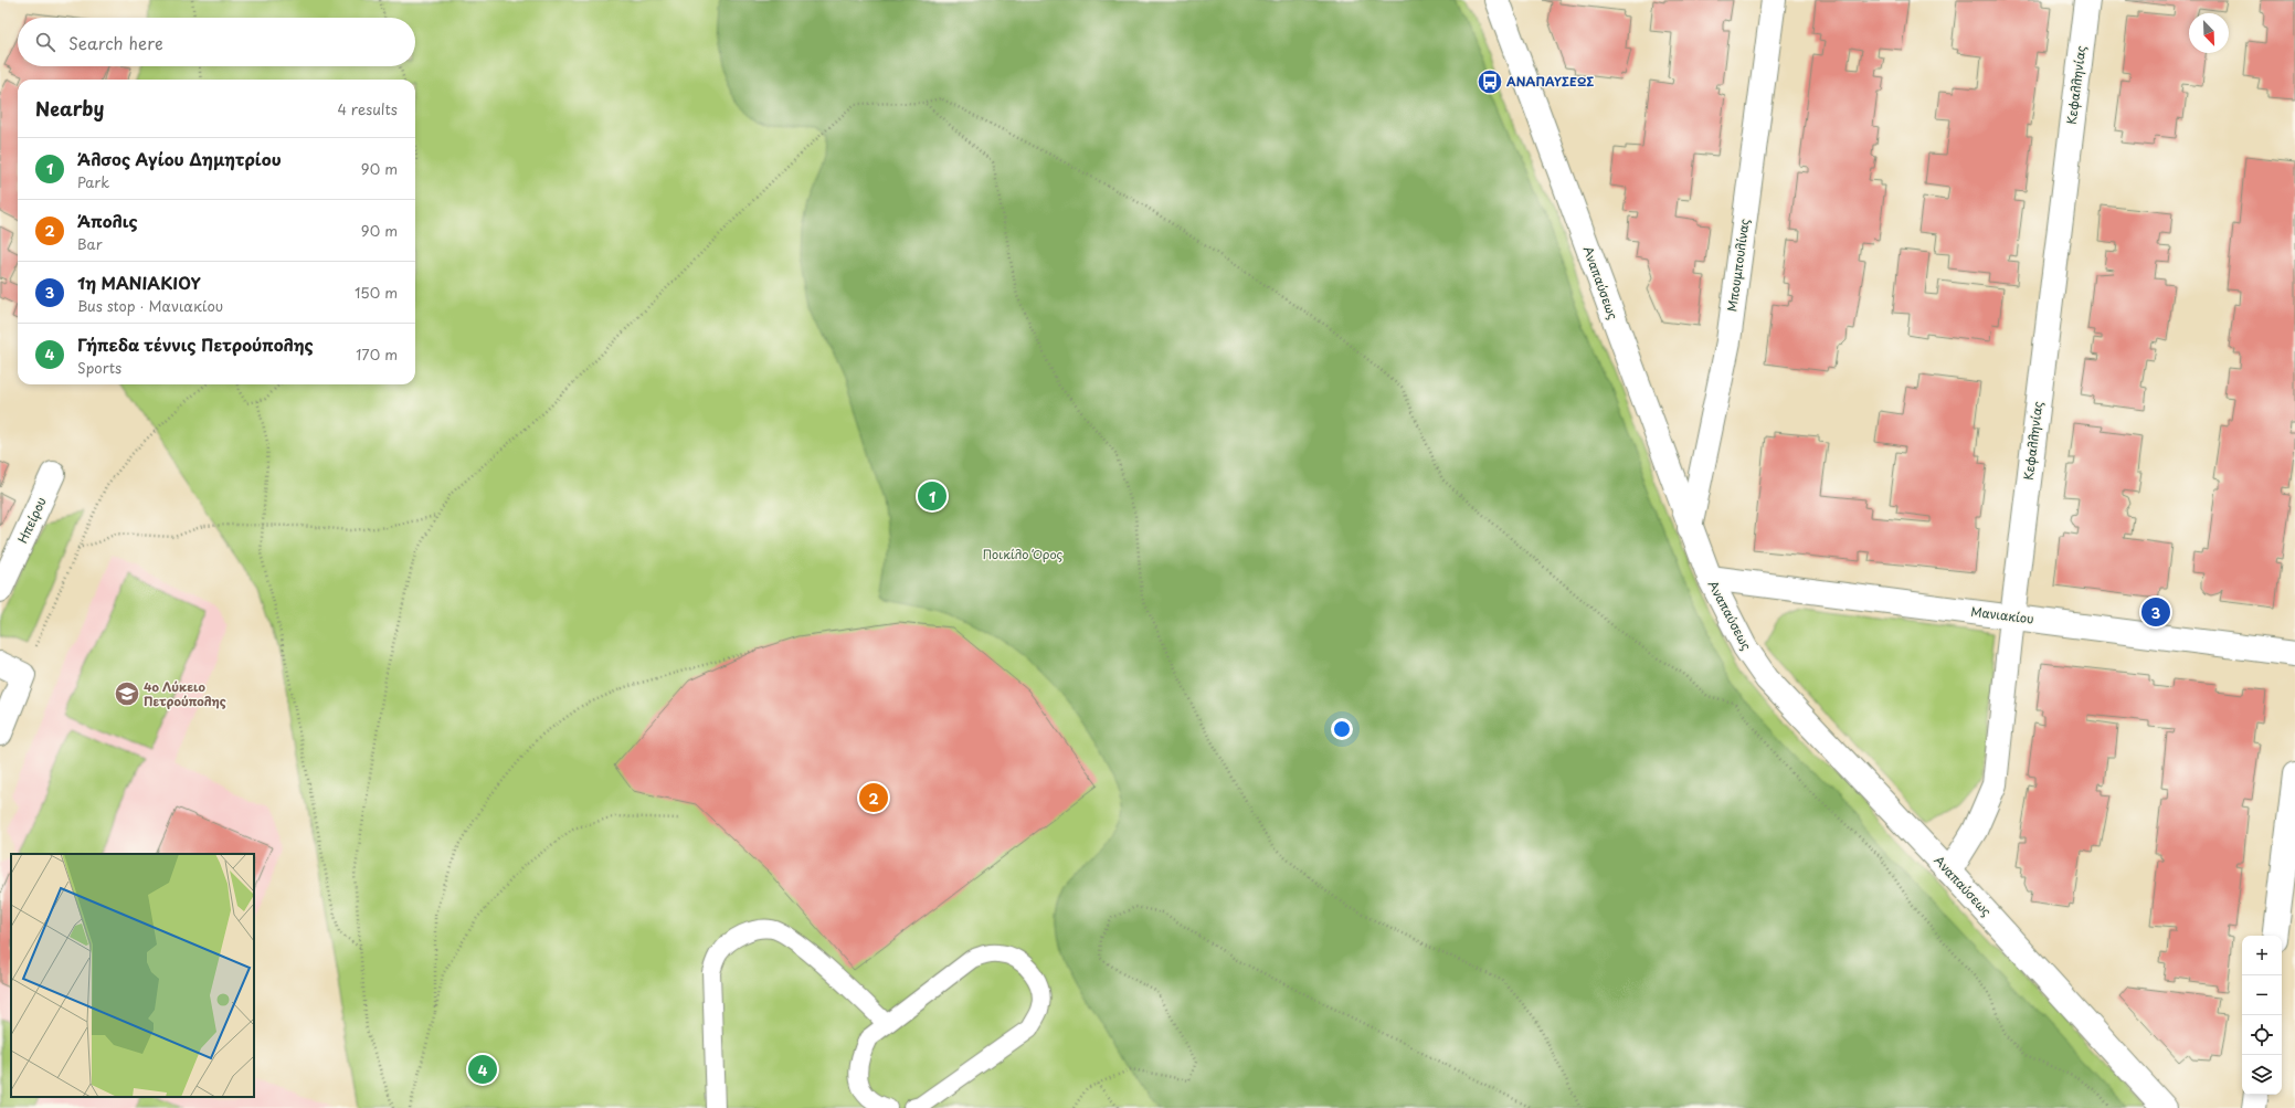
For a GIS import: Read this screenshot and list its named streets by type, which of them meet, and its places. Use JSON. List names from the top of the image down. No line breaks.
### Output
{"streets":{"street":["Κεφαλληνίας","Μπουμπουλίνας","Αναπαύσεως","Ηπείρου","Μανιακίου"]},"crossings":[["Κεφαλληνίας","Αναπαύσεως"],["Κεφαλληνίας","Μανιακίου"],["Μπουμπουλίνας","Αναπαύσεως"],["Αναπαύσεως","Μανιακίου"]],"parks":["Ποικίλο Όρος"],"places":{"bus stop":["ΑΝΑΠΑΥΣΕΩΣ"],"school or university":["4ο Λύκειο Πετρούπολης"]},"north":"bottom right","page":{"search":"Search here","heading":["Nearby","4 results"],"list":[{"mark":"1","name":"Άλσος Αγίου Δημητρίου","note":"Park","value":"90 m"},{"mark":"2","name":"Άπολις","note":"Bar","value":"90 m"},{"mark":"3","name":"1η ΜΑΝΙΑΚΙΟΥ","note":"Bus stop · Μανιακίου","value":"150 m"},{"mark":"4","name":"Γήπεδα τέννις Πετρούπολης","note":"Sports","value":"170 m"}],"pins":["1","3","2","4"],"map_buttons":["+","−"]}}
